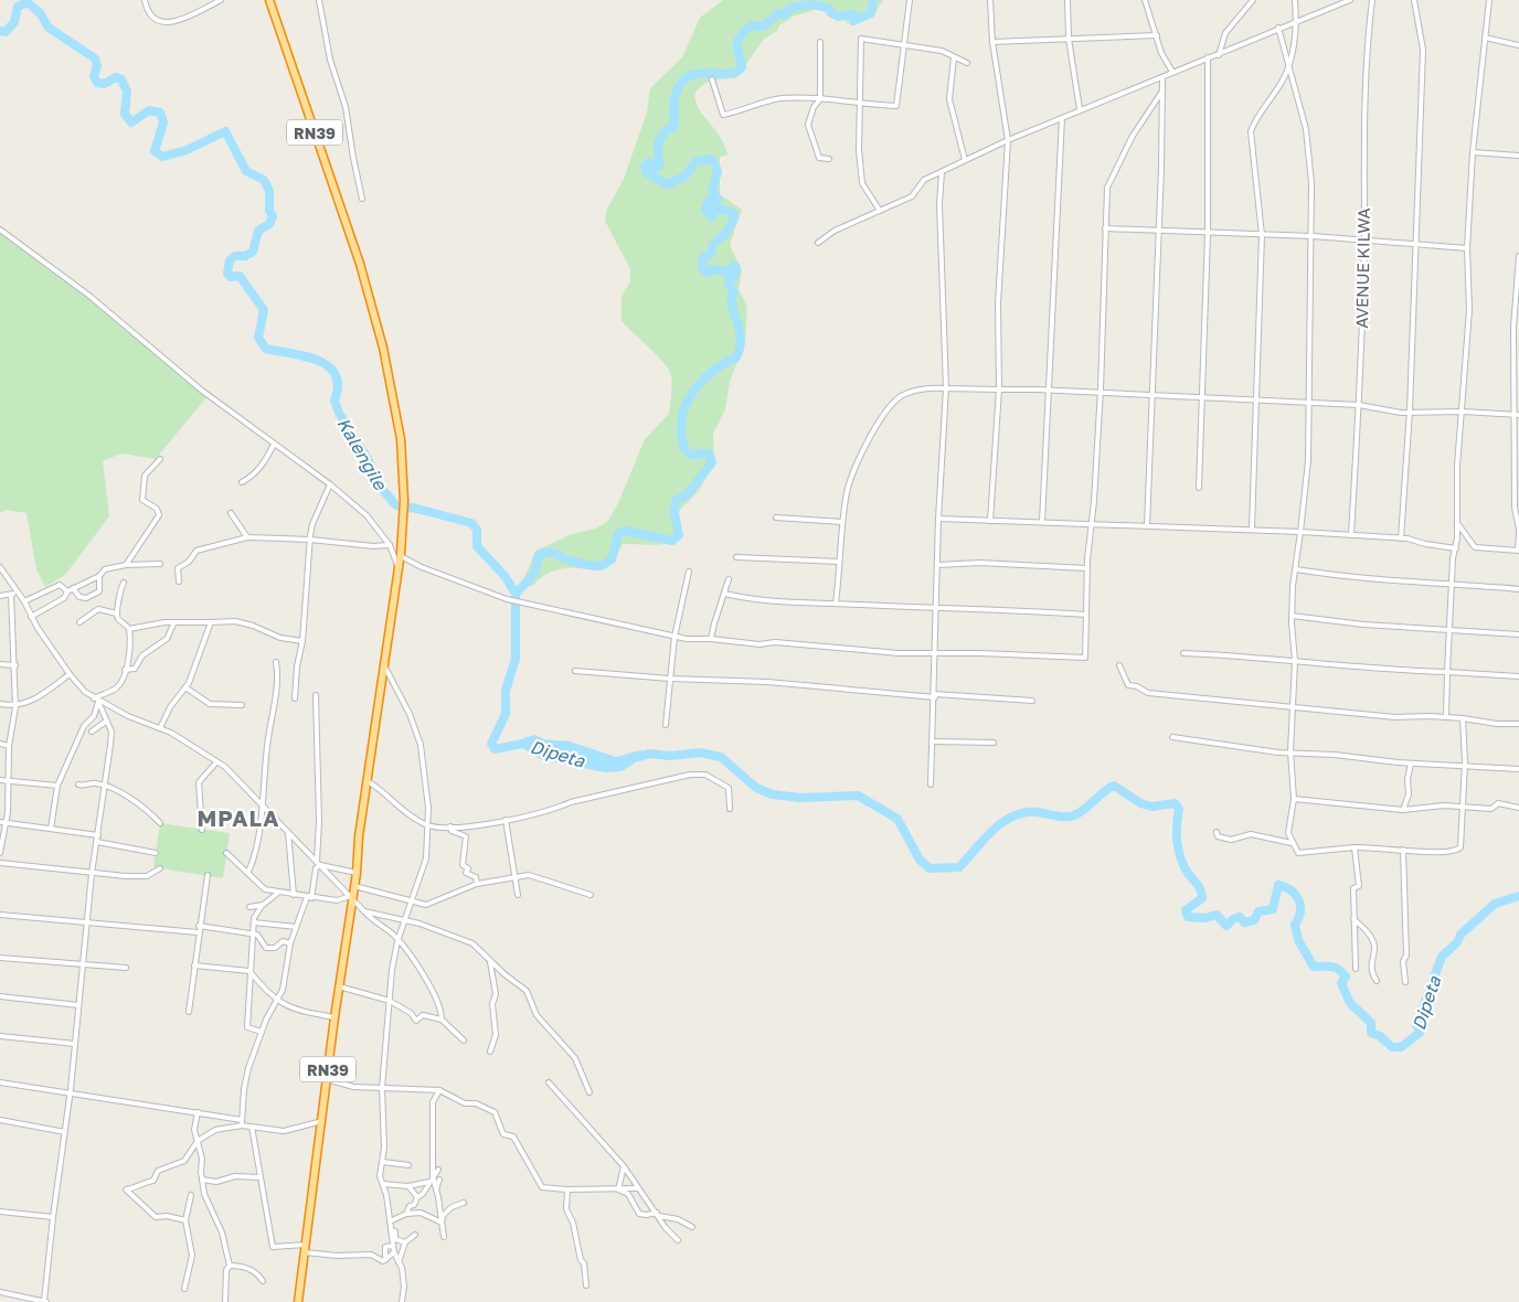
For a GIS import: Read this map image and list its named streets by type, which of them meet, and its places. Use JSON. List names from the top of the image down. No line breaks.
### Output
{"streets":{"highway":["RN39"],"street":["AVENUE KILWA"]},"districts":["MPALA"],"water":["Kalengile","Dipeta"]}
